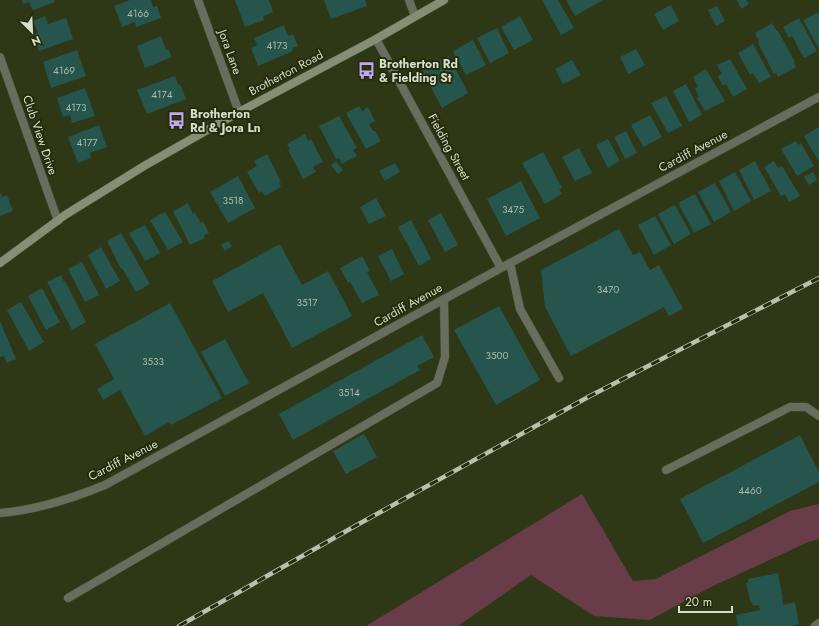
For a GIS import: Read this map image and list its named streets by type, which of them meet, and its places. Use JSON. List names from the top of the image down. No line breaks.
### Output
{"streets":{"street":["Jora Lane","Brotherton Road","Club View Drive","Fielding Street","Cardiff Avenue"]},"crossings":[["Jora Lane","Brotherton Road"],["Brotherton Road","Club View Drive"],["Brotherton Road","Fielding Street"],["Fielding Street","Cardiff Avenue"]],"places":{"bus stop":["Brotherton Rd & Fielding St","Brotherton Rd & Jora Ln"]},"house_numbers":["4166","4173","4169","4174","4173","4177","3518","3475","3470","3517","3500","3533","3514","4460"],"scale_bar":"20 m","north":"bottom right"}
